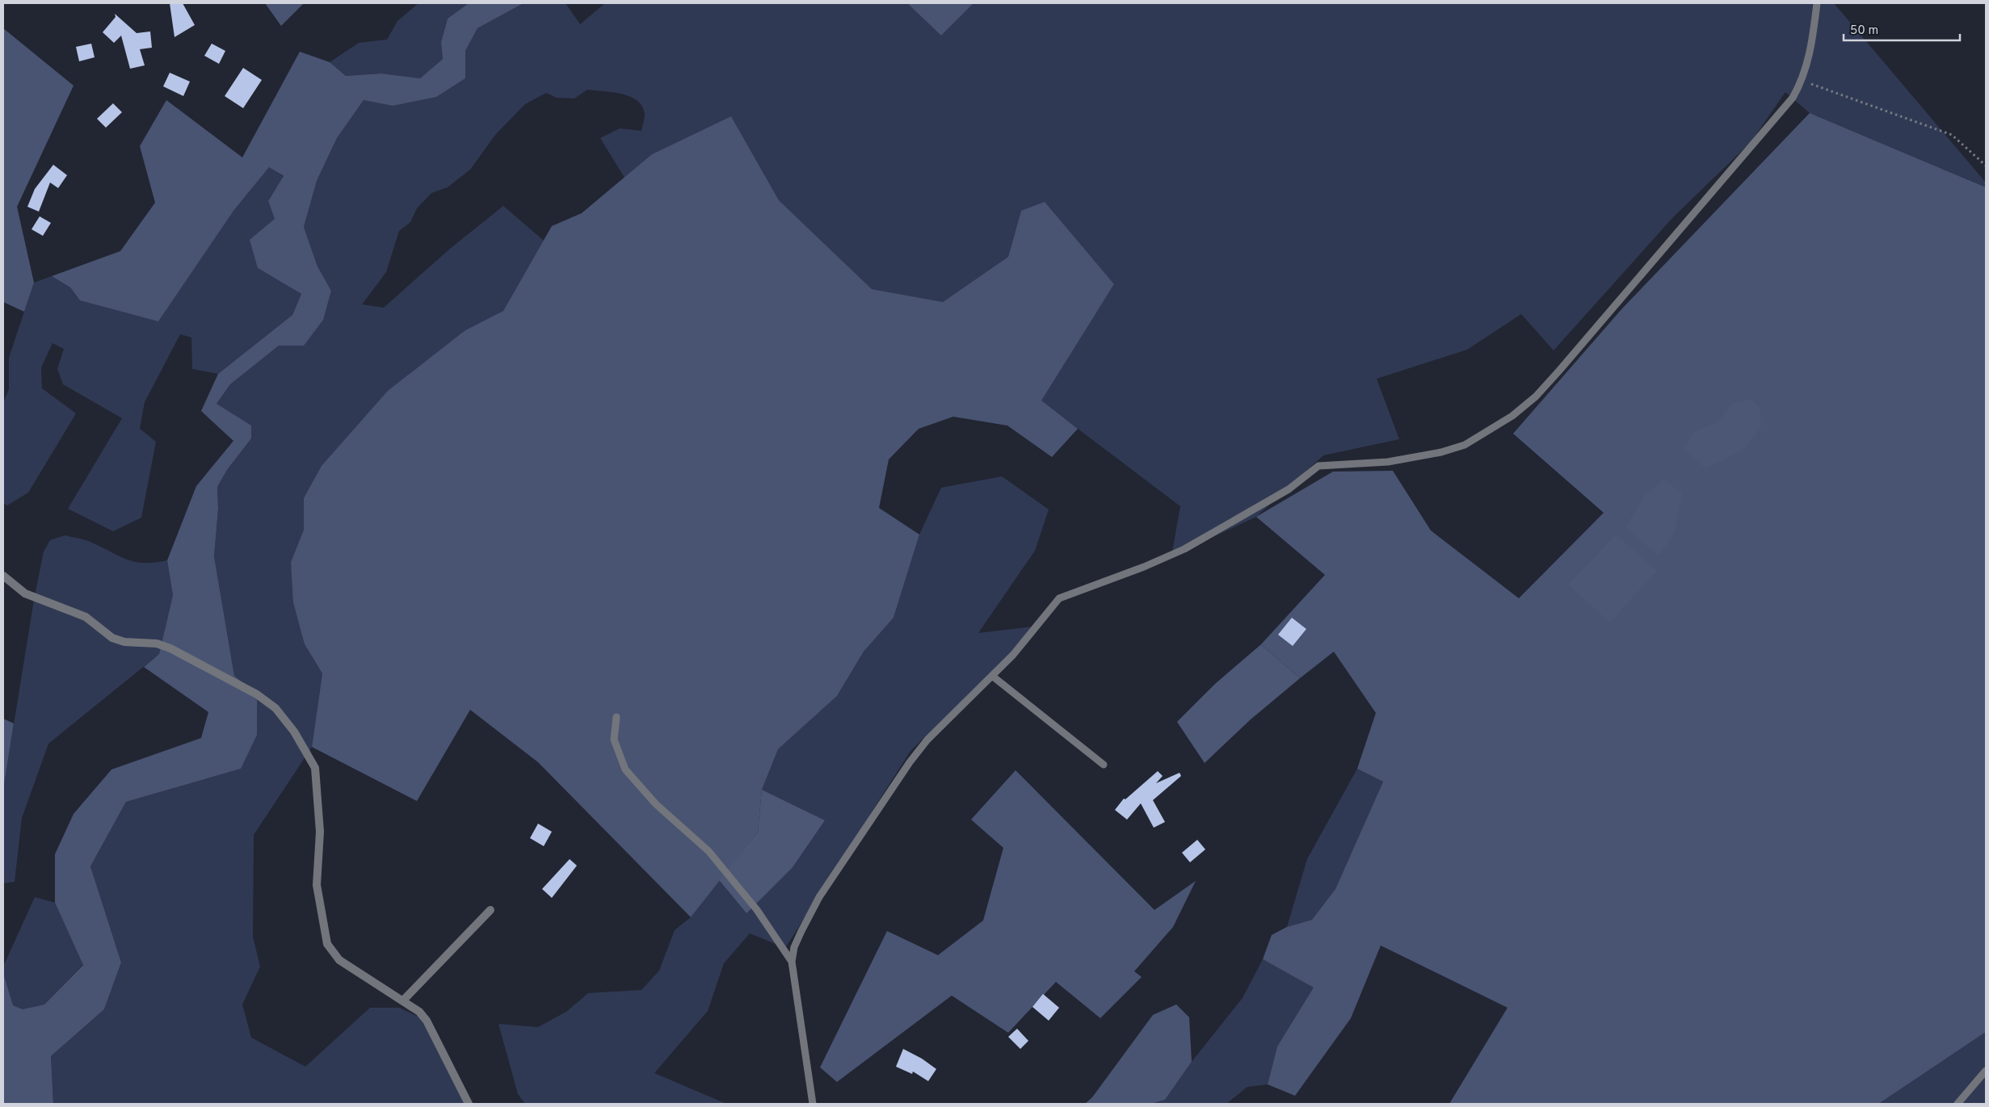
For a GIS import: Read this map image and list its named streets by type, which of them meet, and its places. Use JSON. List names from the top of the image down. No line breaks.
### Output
{"scale_bar":"50 m"}
